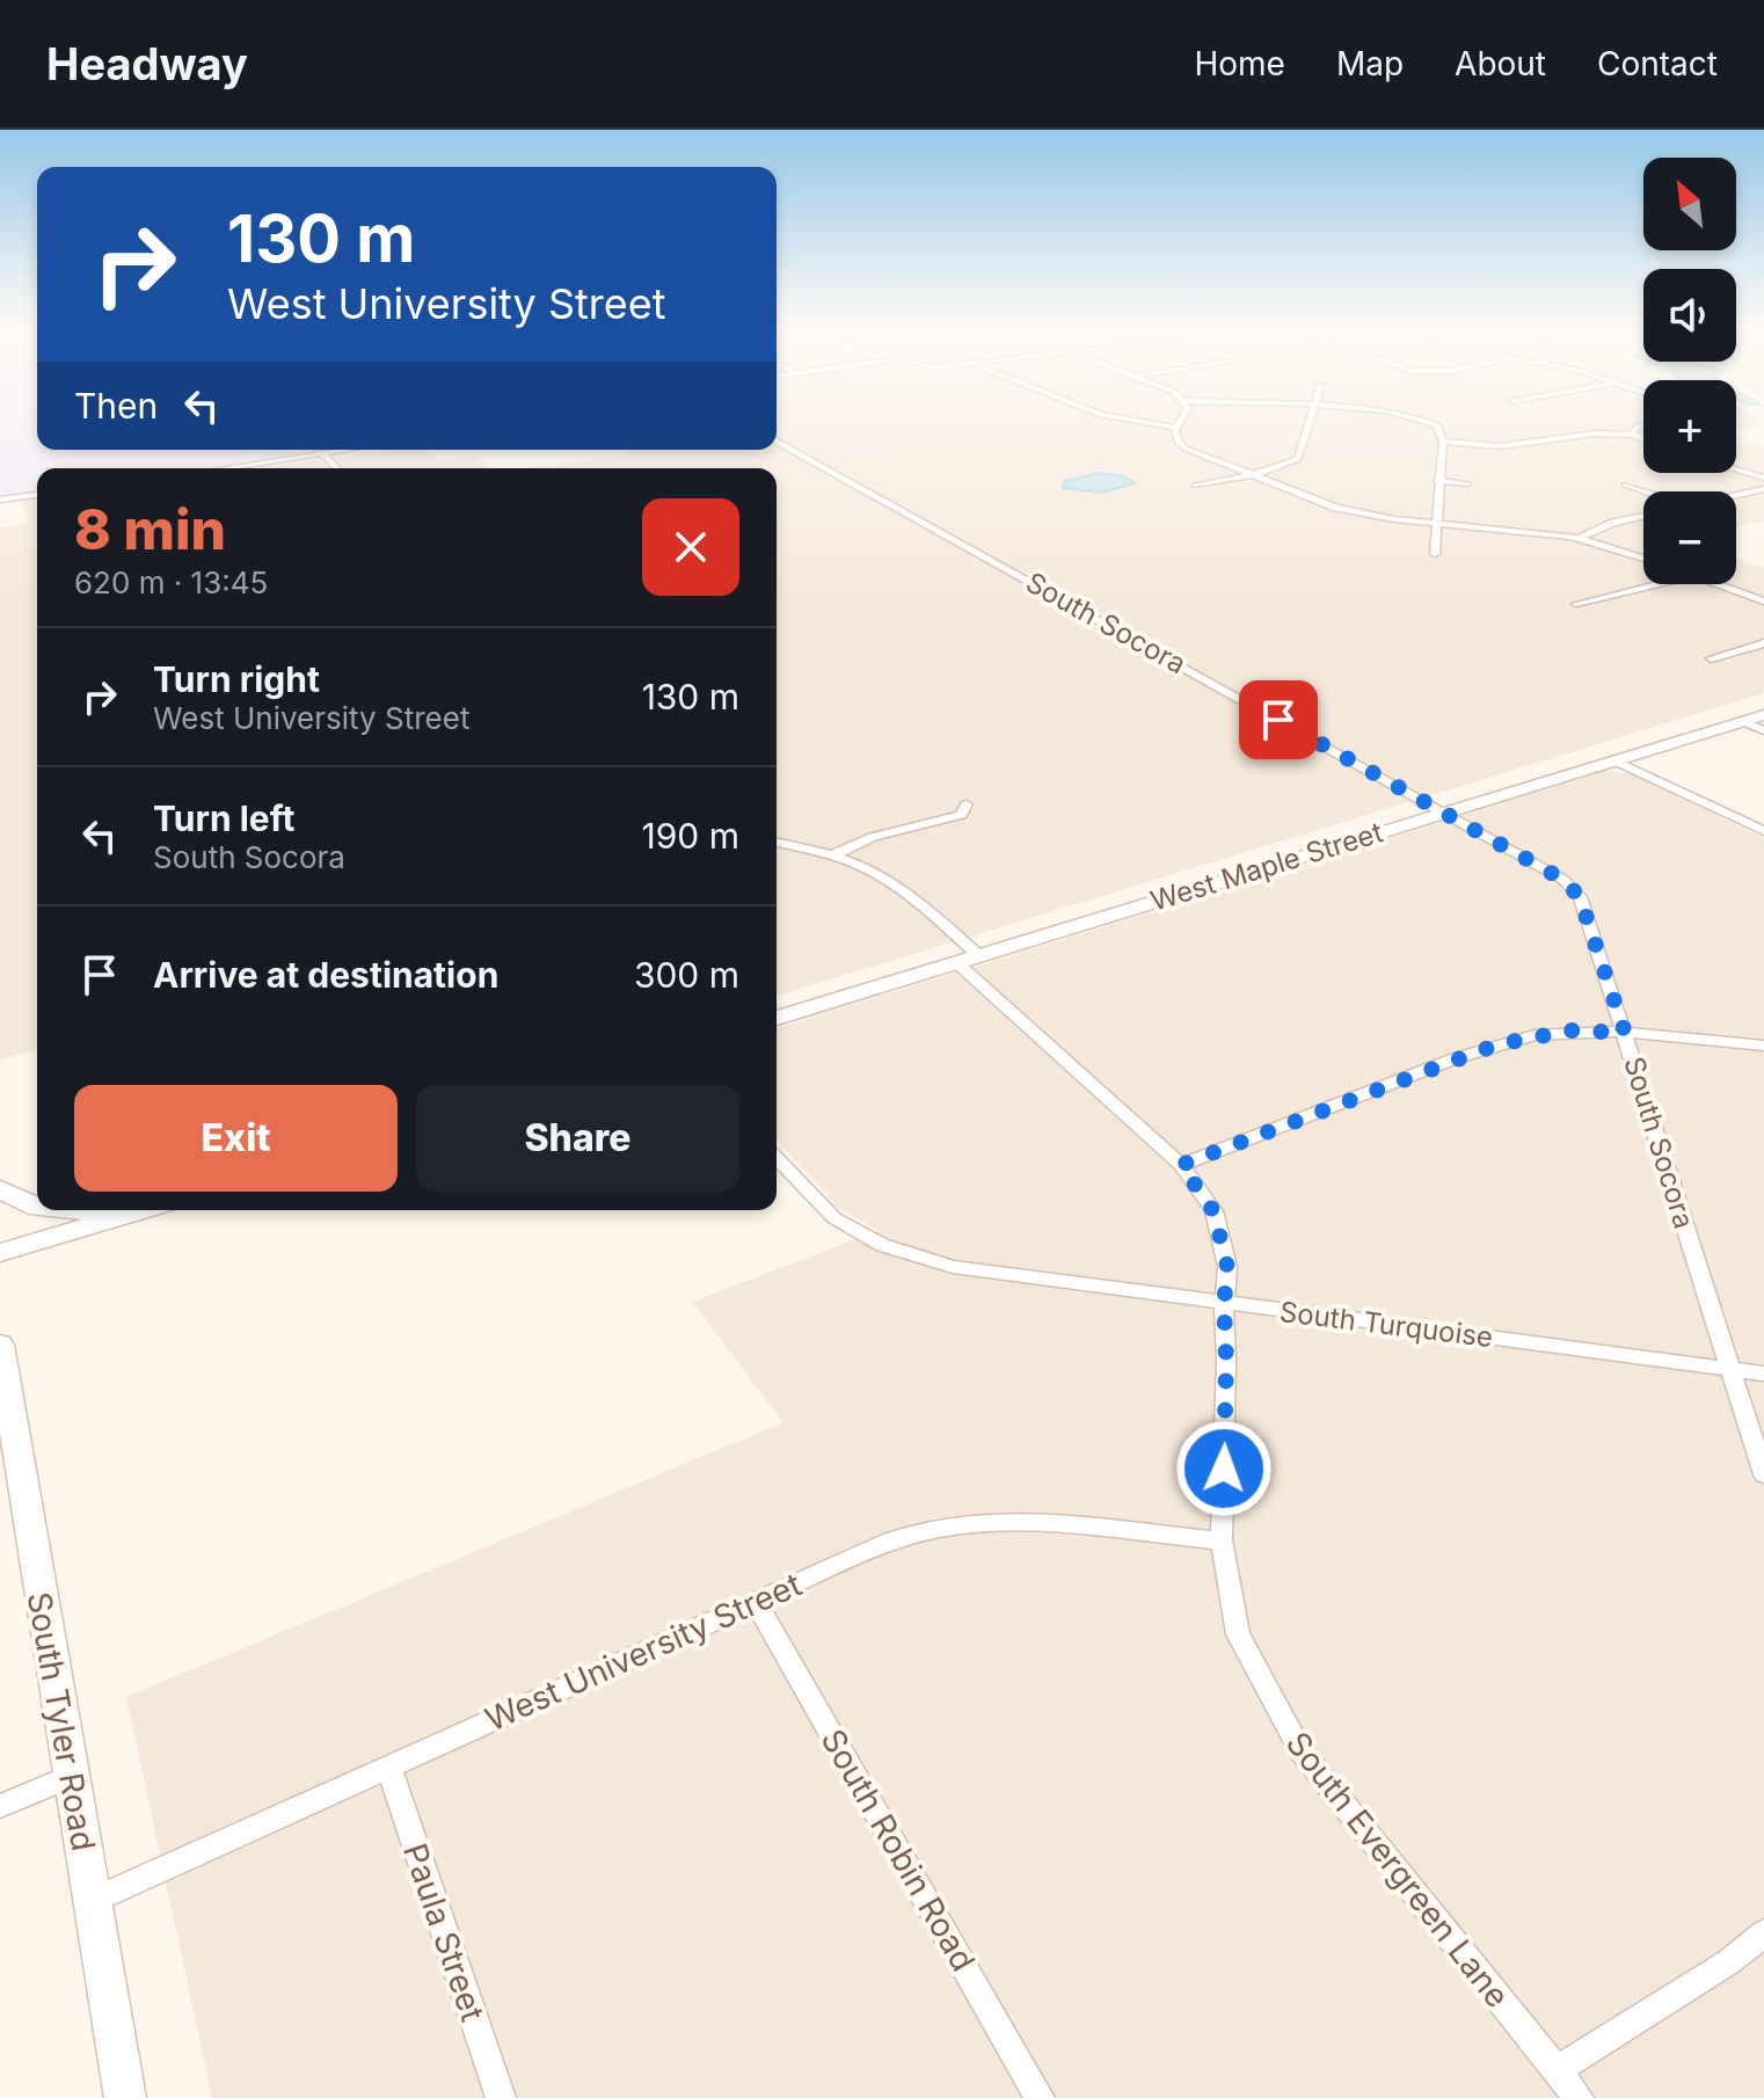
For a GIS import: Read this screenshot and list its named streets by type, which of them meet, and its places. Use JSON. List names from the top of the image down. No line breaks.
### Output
{"streets":{"main road":["West Maple Street","South Tyler Road"],"street":["South Socora","South Turquoise","West University Street","South Robin Road","South Evergreen Lane","Paula Street"]},"crossings":[["South Socora","West Maple Street"],["South Socora","South Turquoise"],["West Maple Street","South Evergreen Lane"],["South Turquoise","South Evergreen Lane"],["West University Street","South Tyler Road"],["West University Street","South Robin Road"],["West University Street","South Evergreen Lane"],["West University Street","Paula Street"]],"north":"top left","page":{"header":"Headway","nav":["Home","Map","About","Contact"],"map_buttons":["+","−"],"turn":["130 m","West University Street"],"then":"Then","heading":["8 min","620 m · 13:45"],"list":[{"name":"Turn right","note":"West University Street","value":"130 m"},{"name":"Turn left","note":"South Socora","value":"190 m"},{"name":"Arrive at destination","value":"300 m"}],"buttons":["Exit","Share"]}}
